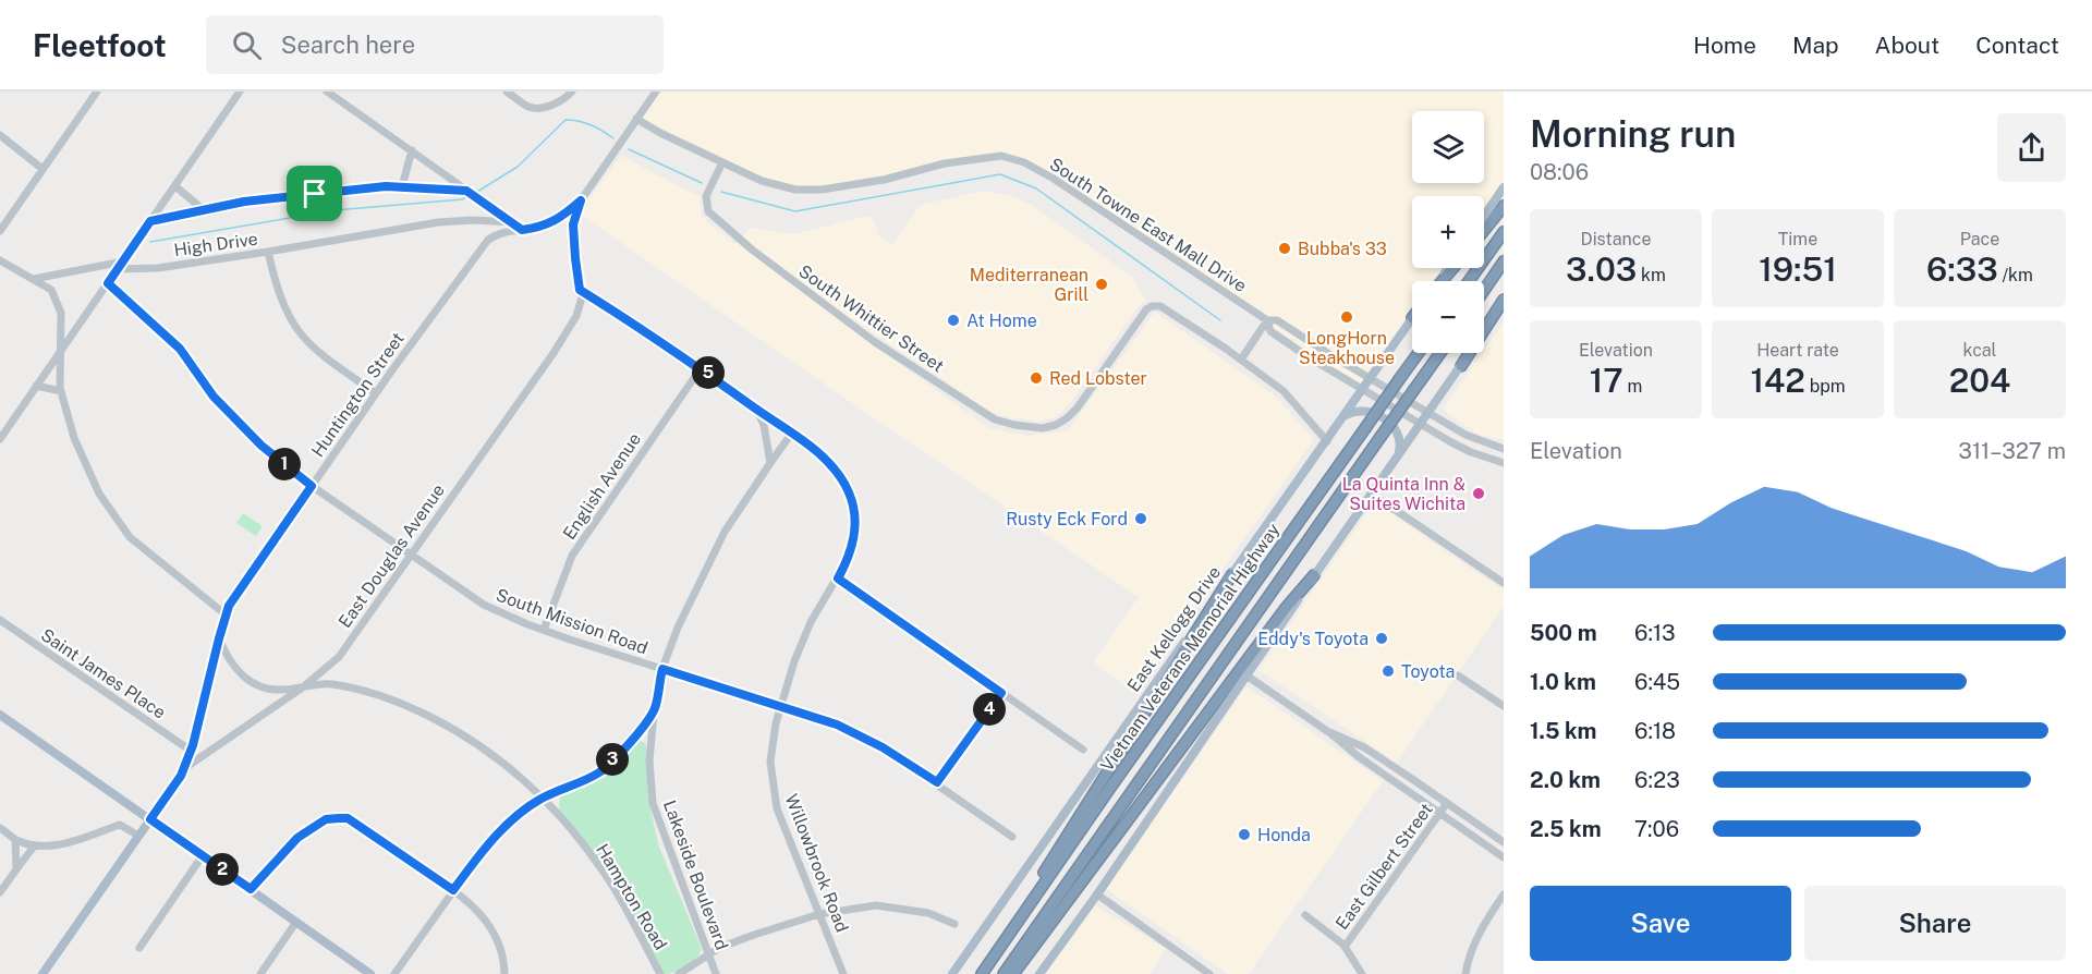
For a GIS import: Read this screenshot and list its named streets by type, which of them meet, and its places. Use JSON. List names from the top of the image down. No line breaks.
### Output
{"streets":{"highway":["Vietnam Veterans Memorial Highway"],"main road":["East Douglas Avenue","East Kellogg Drive"],"street":["South Towne East Mall Drive","High Drive","South Whittier Street","Huntington Street","English Avenue","South Mission Road","Saint James Place","Willowbrook Road","East Gilbert Street","Lakeside Boulevard","Hampton Road"]},"crossings":[["South Towne East Mall Drive","South Whittier Street"],["South Towne East Mall Drive","East Douglas Avenue"],["South Towne East Mall Drive","East Kellogg Drive"],["Huntington Street","East Douglas Avenue"],["Huntington Street","South Mission Road"],["Huntington Street","Saint James Place"],["Huntington Street","Hampton Road"],["English Avenue","South Mission Road"],["English Avenue","Willowbrook Road"],["East Douglas Avenue","South Mission Road"],["East Douglas Avenue","Willowbrook Road"],["East Douglas Avenue","Hampton Road"],["South Mission Road","Willowbrook Road"],["South Mission Road","Lakeside Boulevard"],["Willowbrook Road","Lakeside Boulevard"]],"places":["Bubba's 33","Mediterranean Grill","LongHorn Steakhouse","At Home","Red Lobster","La Quinta Inn & Suites Wichita","Rusty Eck Ford","Eddy's Toyota","Toyota","Honda"],"page":{"header":"Fleetfoot","search":"Search here","nav":["Home","Map","About","Contact"],"heading":["Morning run","08:06"],"map_buttons":["+","−"],"stats":[["Distance","3.03 km"],["Time","19:51"],["Pace","6:33 /km"],["Elevation","17 m"],["Heart rate","142 bpm"],["kcal","204"]],"pins":["5","1","4","3","2"],"chart":["Elevation","311–327 m"],"list":[{"name":"500 m","note":"6:13"},{"name":"1.0 km","note":"6:45"},{"name":"1.5 km","note":"6:18"},{"name":"2.0 km","note":"6:23"},{"name":"2.5 km","note":"7:06"}],"buttons":["Save","Share"]}}
